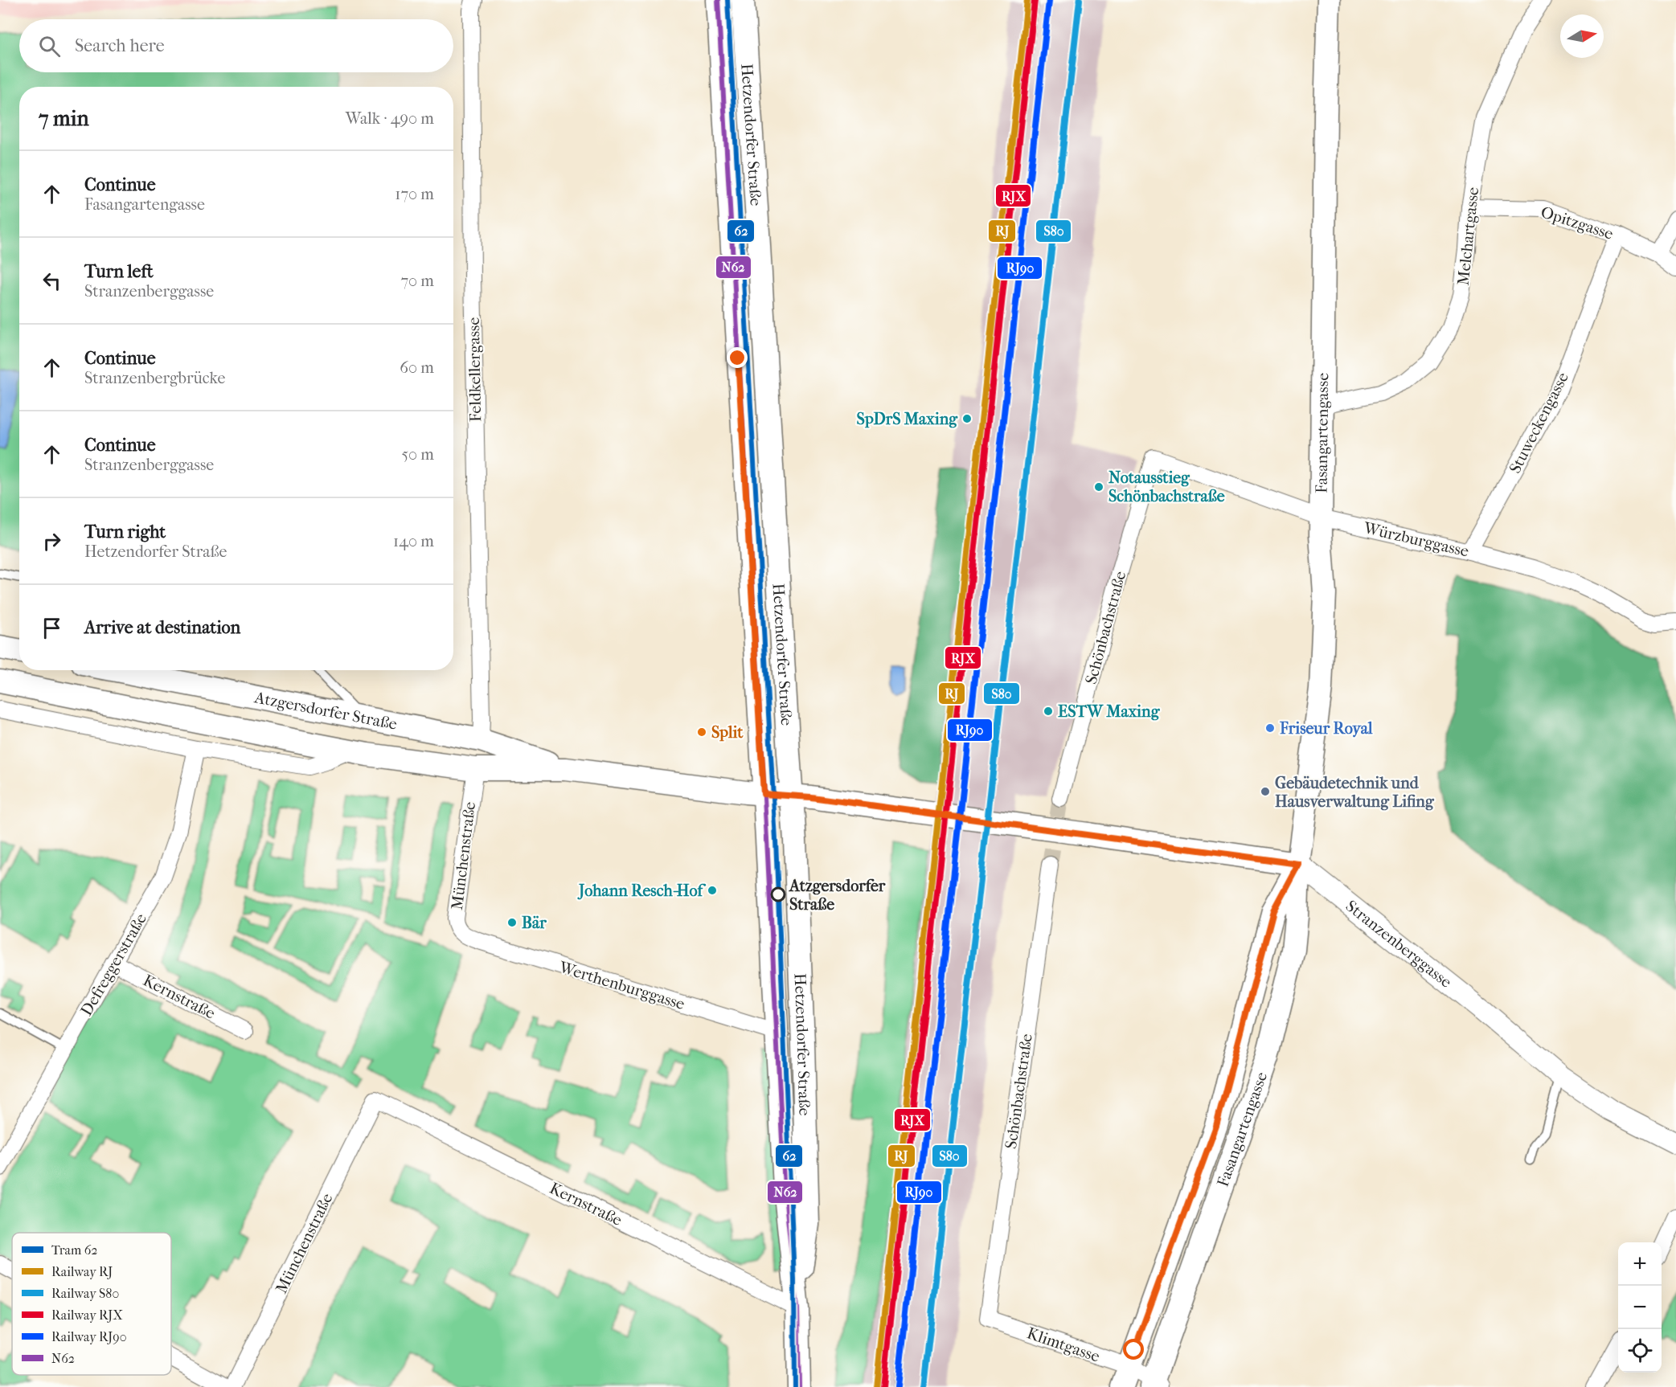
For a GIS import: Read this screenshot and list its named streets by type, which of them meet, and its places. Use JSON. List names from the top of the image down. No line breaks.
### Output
{"streets":{"main road":["Hetzendorfer Straße","Fasangartengasse","Atzgersdorfer Straße"],"street":["Opitzgasse","Melchartgasse","Feldkellergasse","Stuweckengasse","Würzburggasse","Schönbachstraße","Münchenstraße","Stranzenberggasse","Defreggerstraße","Werthenburggasse","Kernstraße","Klimtgasse"]},"crossings":[["Hetzendorfer Straße","Atzgersdorfer Straße"],["Hetzendorfer Straße","Werthenburggasse"],["Hetzendorfer Straße","Kernstraße"],["Opitzgasse","Melchartgasse"],["Opitzgasse","Stuweckengasse"],["Melchartgasse","Fasangartengasse"],["Feldkellergasse","Atzgersdorfer Straße"],["Stuweckengasse","Würzburggasse"],["Fasangartengasse","Würzburggasse"],["Fasangartengasse","Stranzenberggasse"],["Fasangartengasse","Klimtgasse"],["Würzburggasse","Schönbachstraße"],["Schönbachstraße","Klimtgasse"],["Atzgersdorfer Straße","Münchenstraße"],["Münchenstraße","Werthenburggasse"],["Münchenstraße","Kernstraße"],["Defreggerstraße","Kernstraße"]],"places":["SpDrS Maxing","Notausstieg Schönbachstraße","ESTW Maxing","Friseur Royal","Split","Gebäudetechnik und Hausverwaltung Lifing","Johann Resch-Hof","Atzgersdorfer Straße","Bär"],"lines":["tram line 62","rail line RJ","rail line S80","transit line N62","rail line RJX","rail line RJ90"],"legend":["Tram 62","Railway RJ","Railway S80","Railway RJX","Railway RJ90","N62"],"north":"right","page":{"search":"Search here","heading":["7 min","Walk · 490 m"],"list":[["Continue","Fasangartengasse","170 m"],["Turn left","Stranzenberggasse","70 m"],["Continue","Stranzenbergbrücke","60 m"],["Continue","Stranzenberggasse","50 m"],["Turn right","Hetzendorfer Straße","140 m"],"Arrive at destination"],"map_buttons":["+","−"]}}
